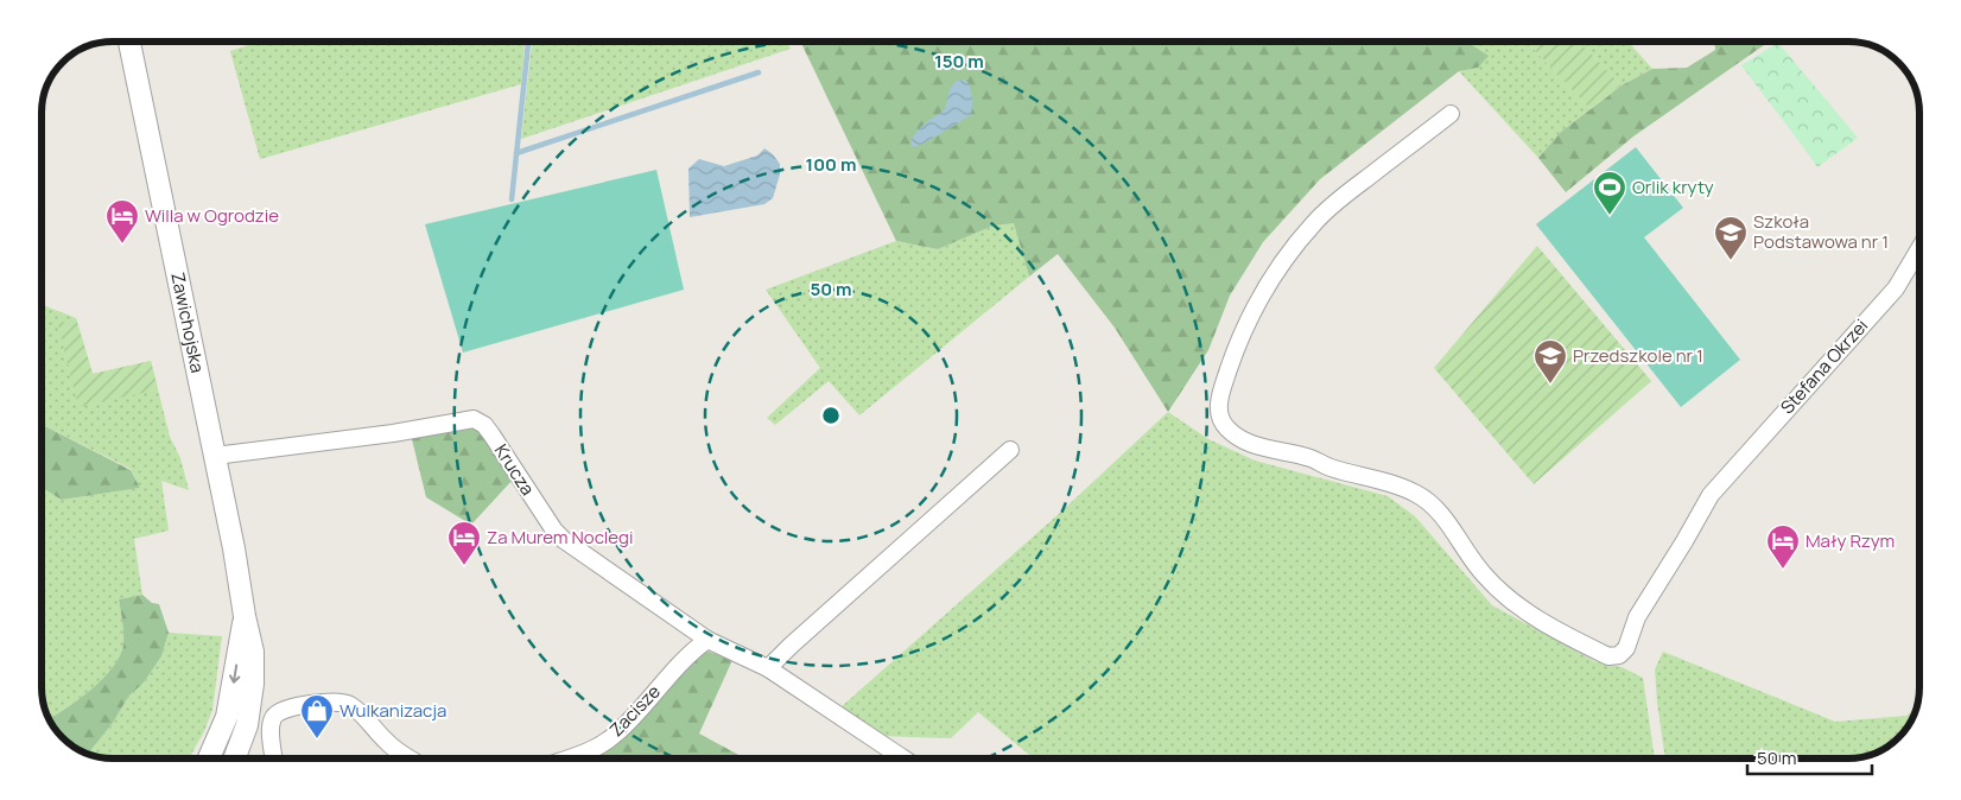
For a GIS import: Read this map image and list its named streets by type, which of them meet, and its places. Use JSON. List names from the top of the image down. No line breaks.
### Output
{"streets":{"street":["Zawichojska","Stefana Okrzei","Krucza","Zacisze"]},"crossings":[["Zawichojska","Krucza"],["Krucza","Zacisze"]],"places":{"sports":["Orlik kryty"],"hotel":["Willa w Ogrodzie","Za Murem Noclegi","Mały Rzym"],"school or university":["Szkoła Podstawowa nr 1","Przedszkole nr 1"],"shop":["Wulkanizacja"]},"scale_bar":"50 m","rings":["150 m","100 m","50 m"]}
